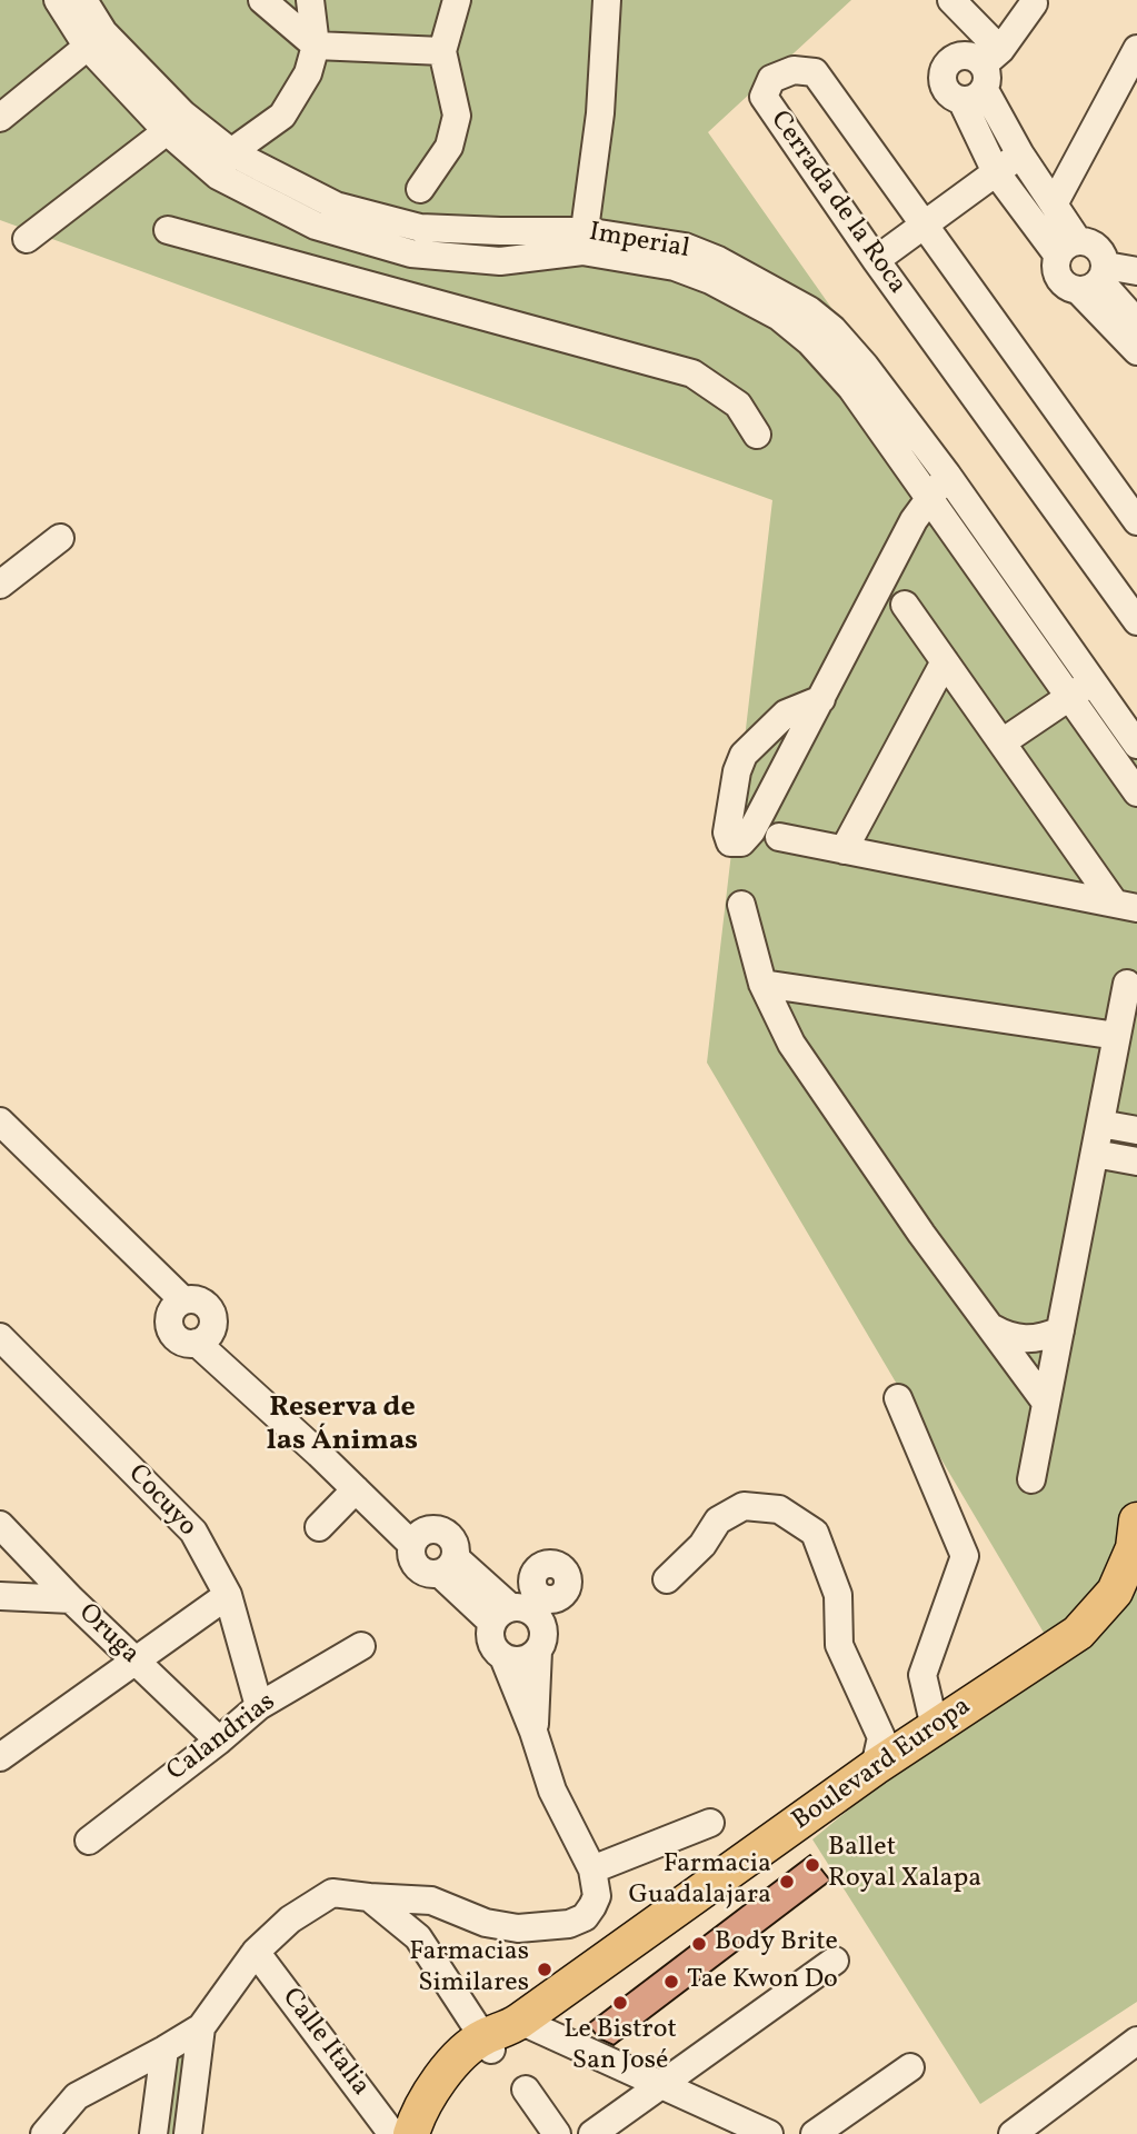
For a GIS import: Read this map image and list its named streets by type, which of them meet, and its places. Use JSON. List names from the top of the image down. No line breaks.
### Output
{"streets":{"main road":["Boulevard Europa"],"street":["Cerrada de la Roca","Imperial","Cocuyo","Oruga","Calandrias","Calle Italia"]},"crossings":[["Cocuyo","Calandrias"],["Oruga","Calandrias"]],"districts":["Reserva de las Ánimas"],"places":["Ballet Royal Xalapa","Farmacia Guadalajara","Body Brite","Farmacias Similares","Tae Kwon Do","Le Bistrot San José"]}
